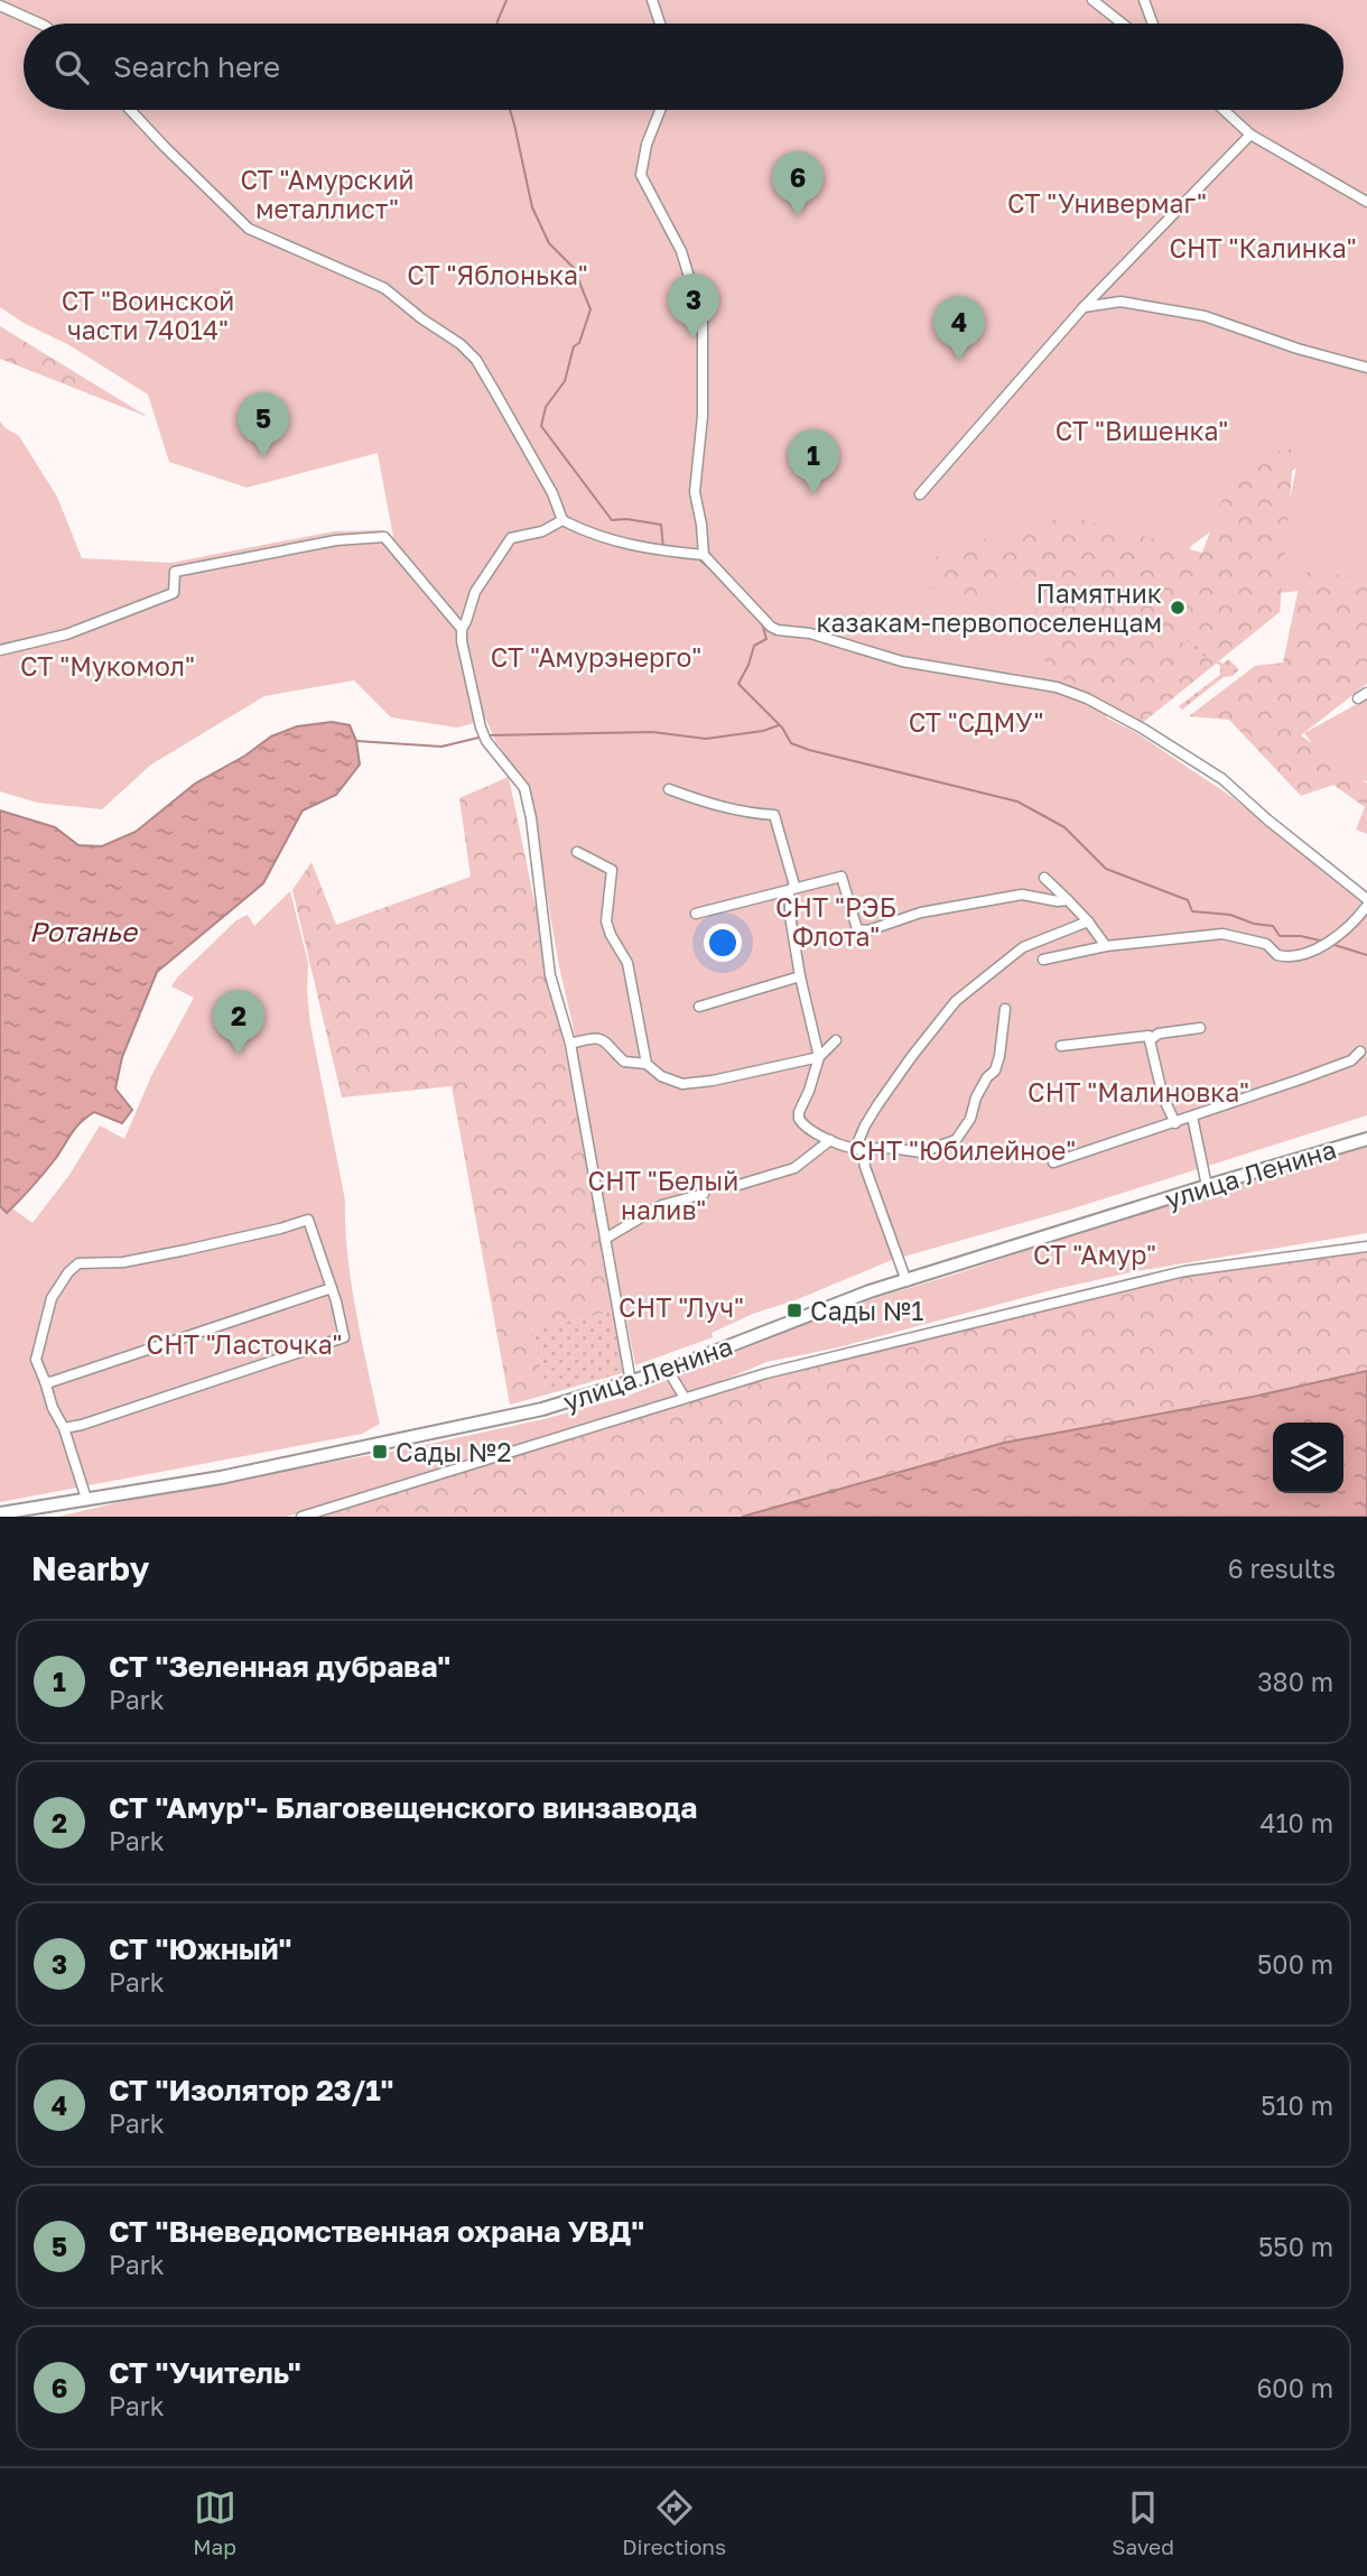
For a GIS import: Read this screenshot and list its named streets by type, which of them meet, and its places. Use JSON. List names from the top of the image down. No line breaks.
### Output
{"streets":{"street":["улица Ленина"]},"water":["Ротанье"],"parks":["СТ \"Амурский металлист\"","СТ \"Универмаг\"","СНТ \"Калинка\"","СТ \"Яблонька\"","СТ \"Воинской части 74014\"","СТ \"Вишенка\"","СТ \"Амурэнерго\"","СТ \"Мукомол\"","СТ \"СДМУ\"","СНТ \"РЭБ Флота\"","СНТ \"Малиновка\"","СНТ \"Юбилейное\"","СНТ \"Белый налив\"","СТ \"Амур\"","СНТ \"Луч\"","СНТ \"Ласточка\""],"places":{"other":["Памятник казакам-первопоселенцам"],"transit":["Сады №1","Сады №2"]},"page":{"search":"Search here","pins":["6","3","4","5","1","2"],"heading":["Nearby","6 results"],"list":[{"mark":"1","name":"СТ \"Зеленная дубрава\"","note":"Park","value":"380 m"},{"mark":"2","name":"СТ \"Амур\"- Благовещенского винзавода","note":"Park","value":"410 m"},{"mark":"3","name":"СТ \"Южный\"","note":"Park","value":"500 m"},{"mark":"4","name":"СТ \"Изолятор 23/1\"","note":"Park","value":"510 m"},{"mark":"5","name":"СТ \"Вневедомственная охрана УВД\"","note":"Park","value":"550 m"},{"mark":"6","name":"СТ \"Учитель\"","note":"Park","value":"600 m"}],"nav":["Map","Directions","Saved"]}}
